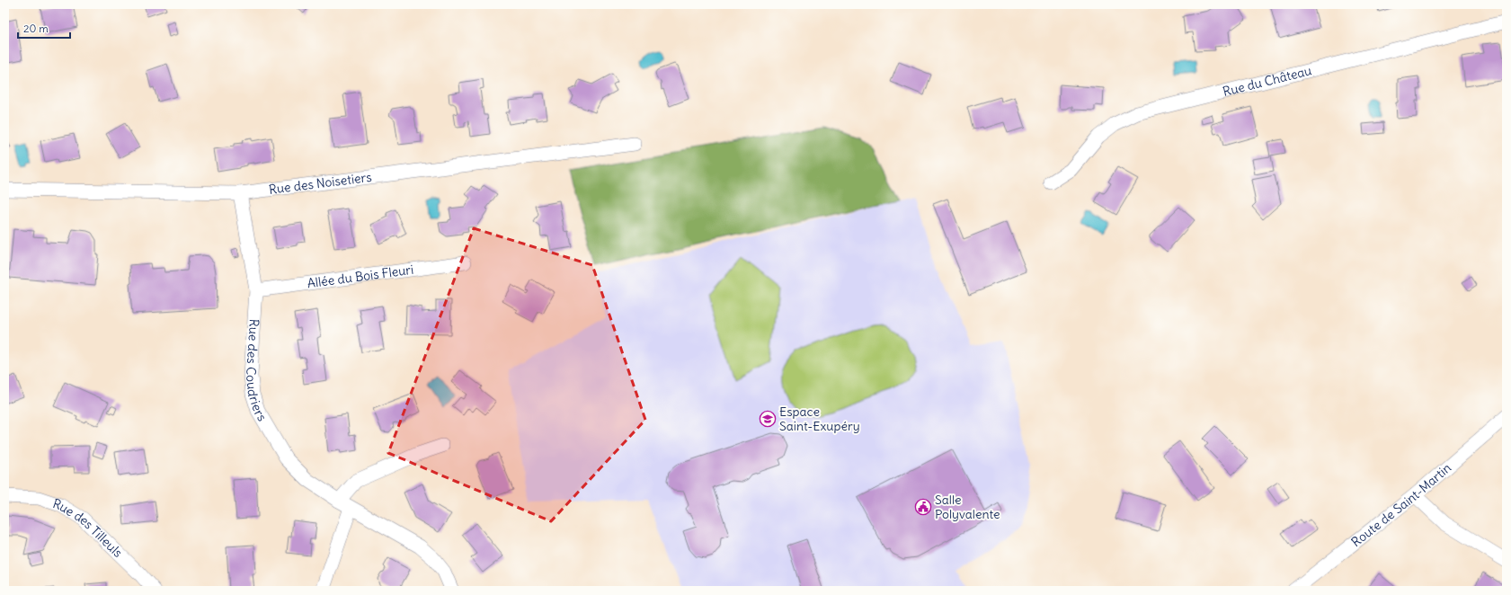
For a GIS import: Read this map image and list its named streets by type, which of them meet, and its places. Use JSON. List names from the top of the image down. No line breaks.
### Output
{"streets":{"street":["Rue du Château","Rue des Noisetiers","Allée du Bois Fleuri","Rue des Coudriers","Route de Saint-Martin","Rue des Tilleuls"]},"crossings":[["Rue des Noisetiers","Rue des Coudriers"],["Allée du Bois Fleuri","Rue des Coudriers"]],"places":{"school or university":["Espace Saint-Exupéry"],"public building":["Salle Polyvalente"]},"scale_bar":"20 m"}
